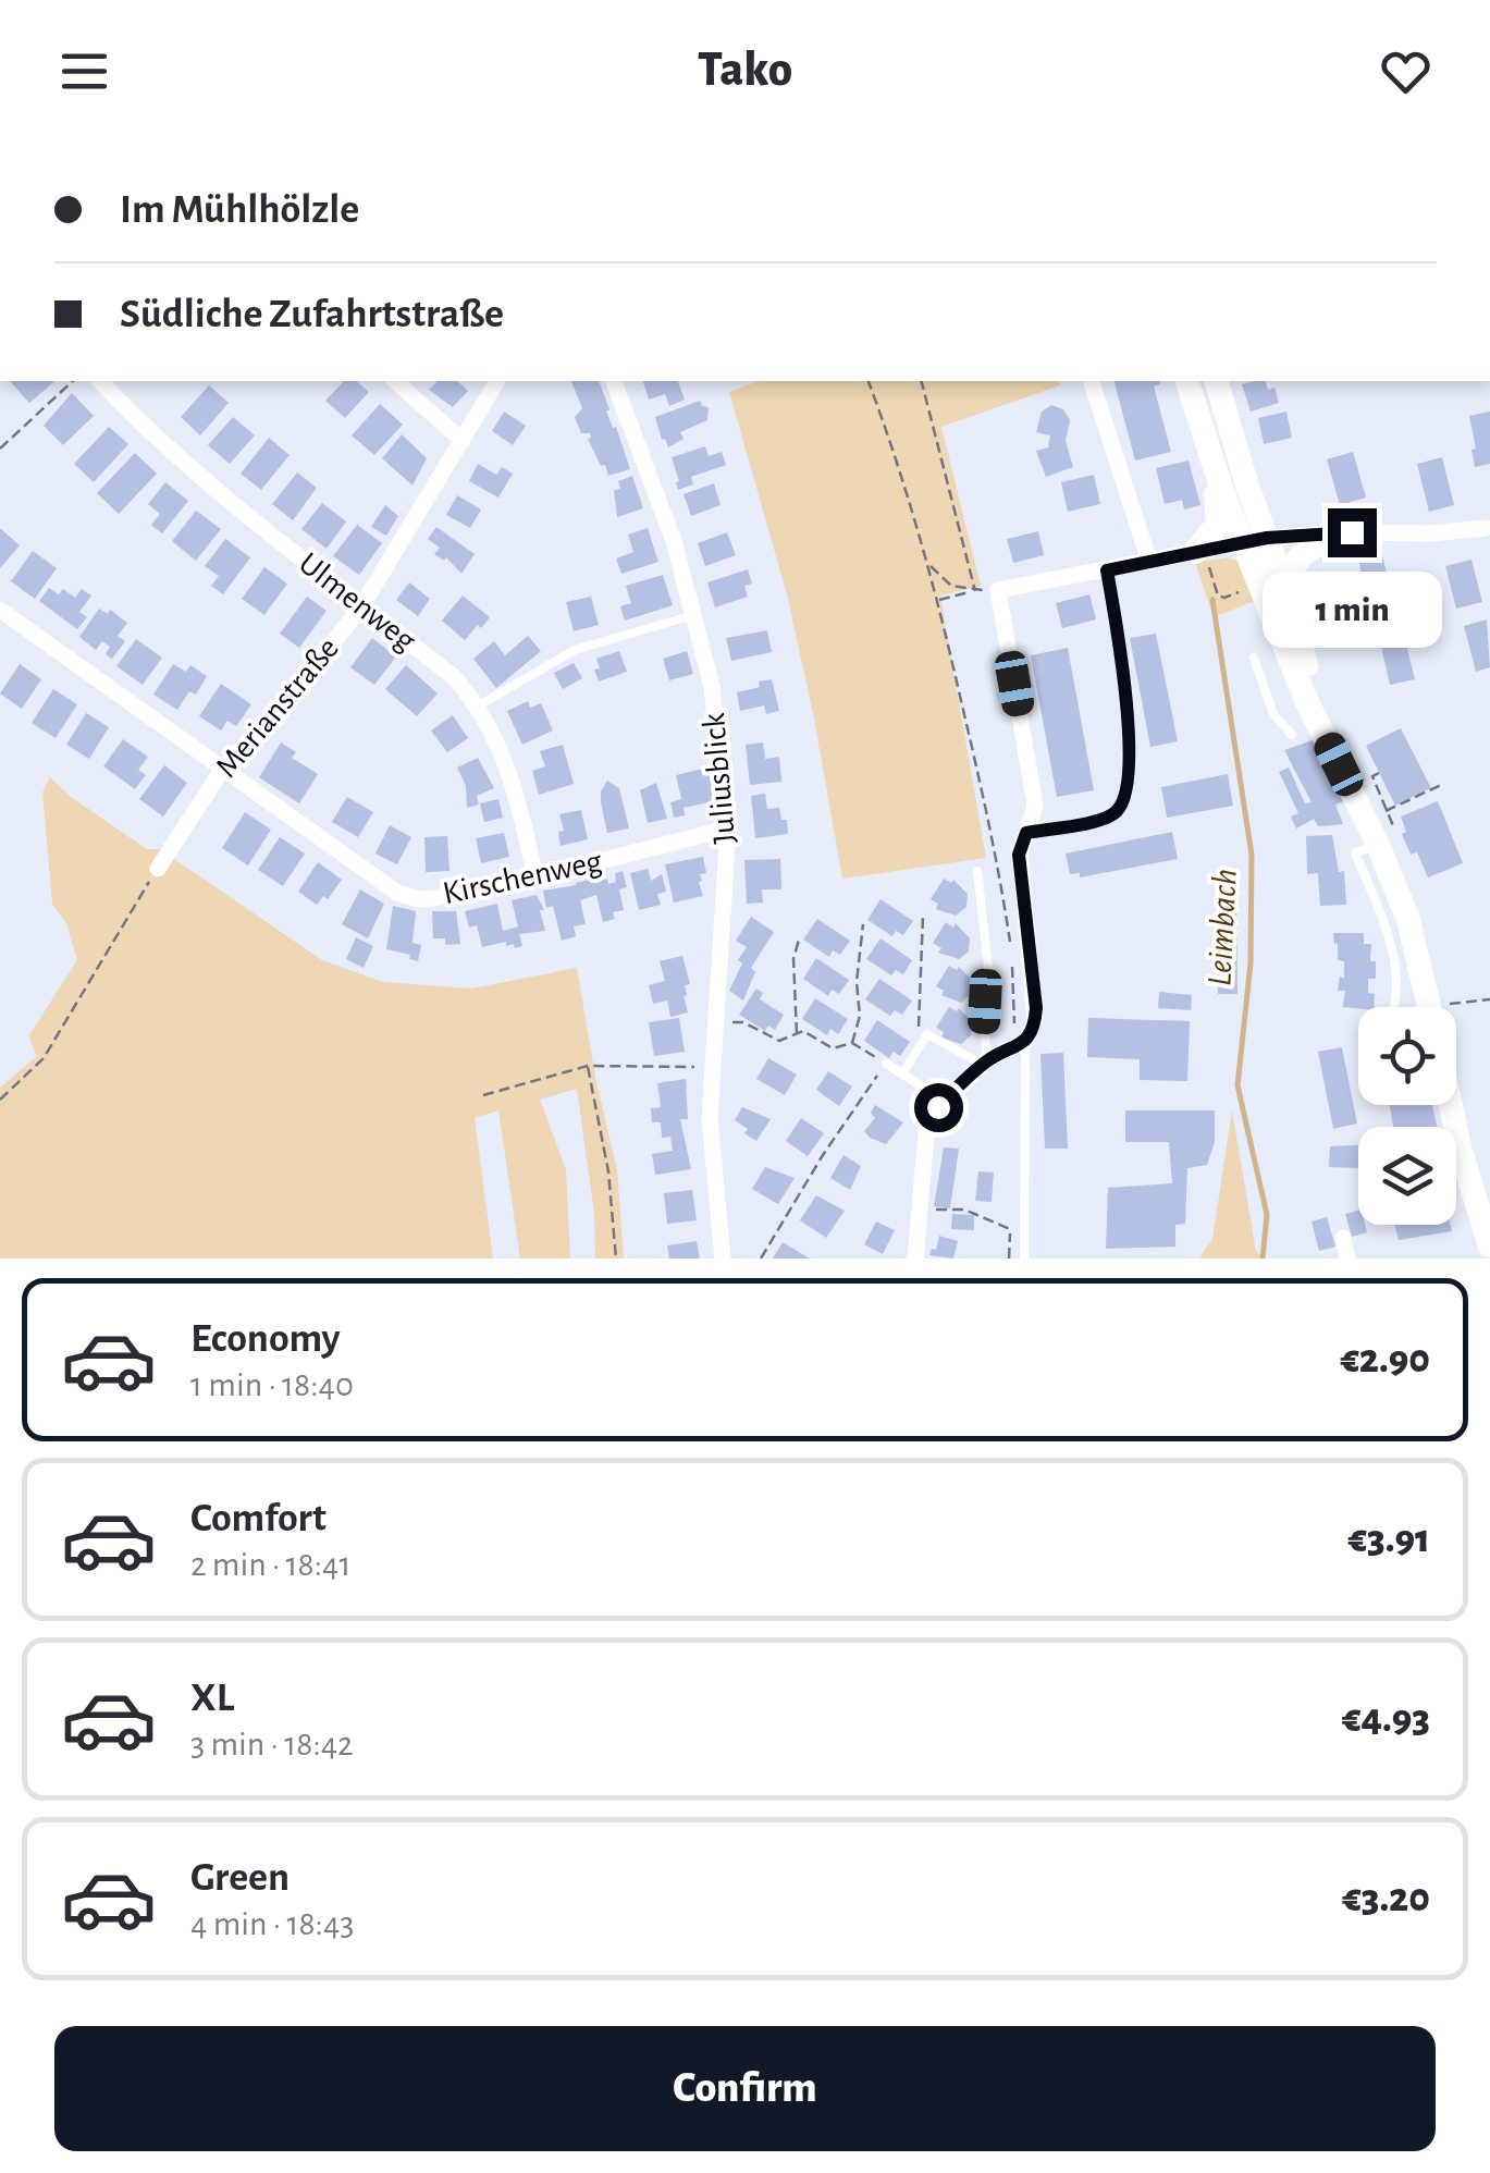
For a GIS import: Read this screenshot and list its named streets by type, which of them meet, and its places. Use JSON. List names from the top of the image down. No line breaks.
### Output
{"streets":{"street":["Ulmenweg","Merianstraße","Juliusblick","Kirschenweg"]},"crossings":[["Ulmenweg","Merianstraße"],["Ulmenweg","Kirschenweg"],["Merianstraße","Kirschenweg"],["Juliusblick","Kirschenweg"]],"water":["Leimbach"],"page":{"header":"Tako","banner":["Im Mühlhölzle","Südliche Zufahrtstraße"],"bubble":"1 min","list":[{"name":"Economy","note":"1 min · 18:40","value":"€2.90"},{"name":"Comfort","note":"2 min · 18:41","value":"€3.91"},{"name":"XL","note":"3 min · 18:42","value":"€4.93"},{"name":"Green","note":"4 min · 18:43","value":"€3.20"}],"buttons":"Confirm"}}
